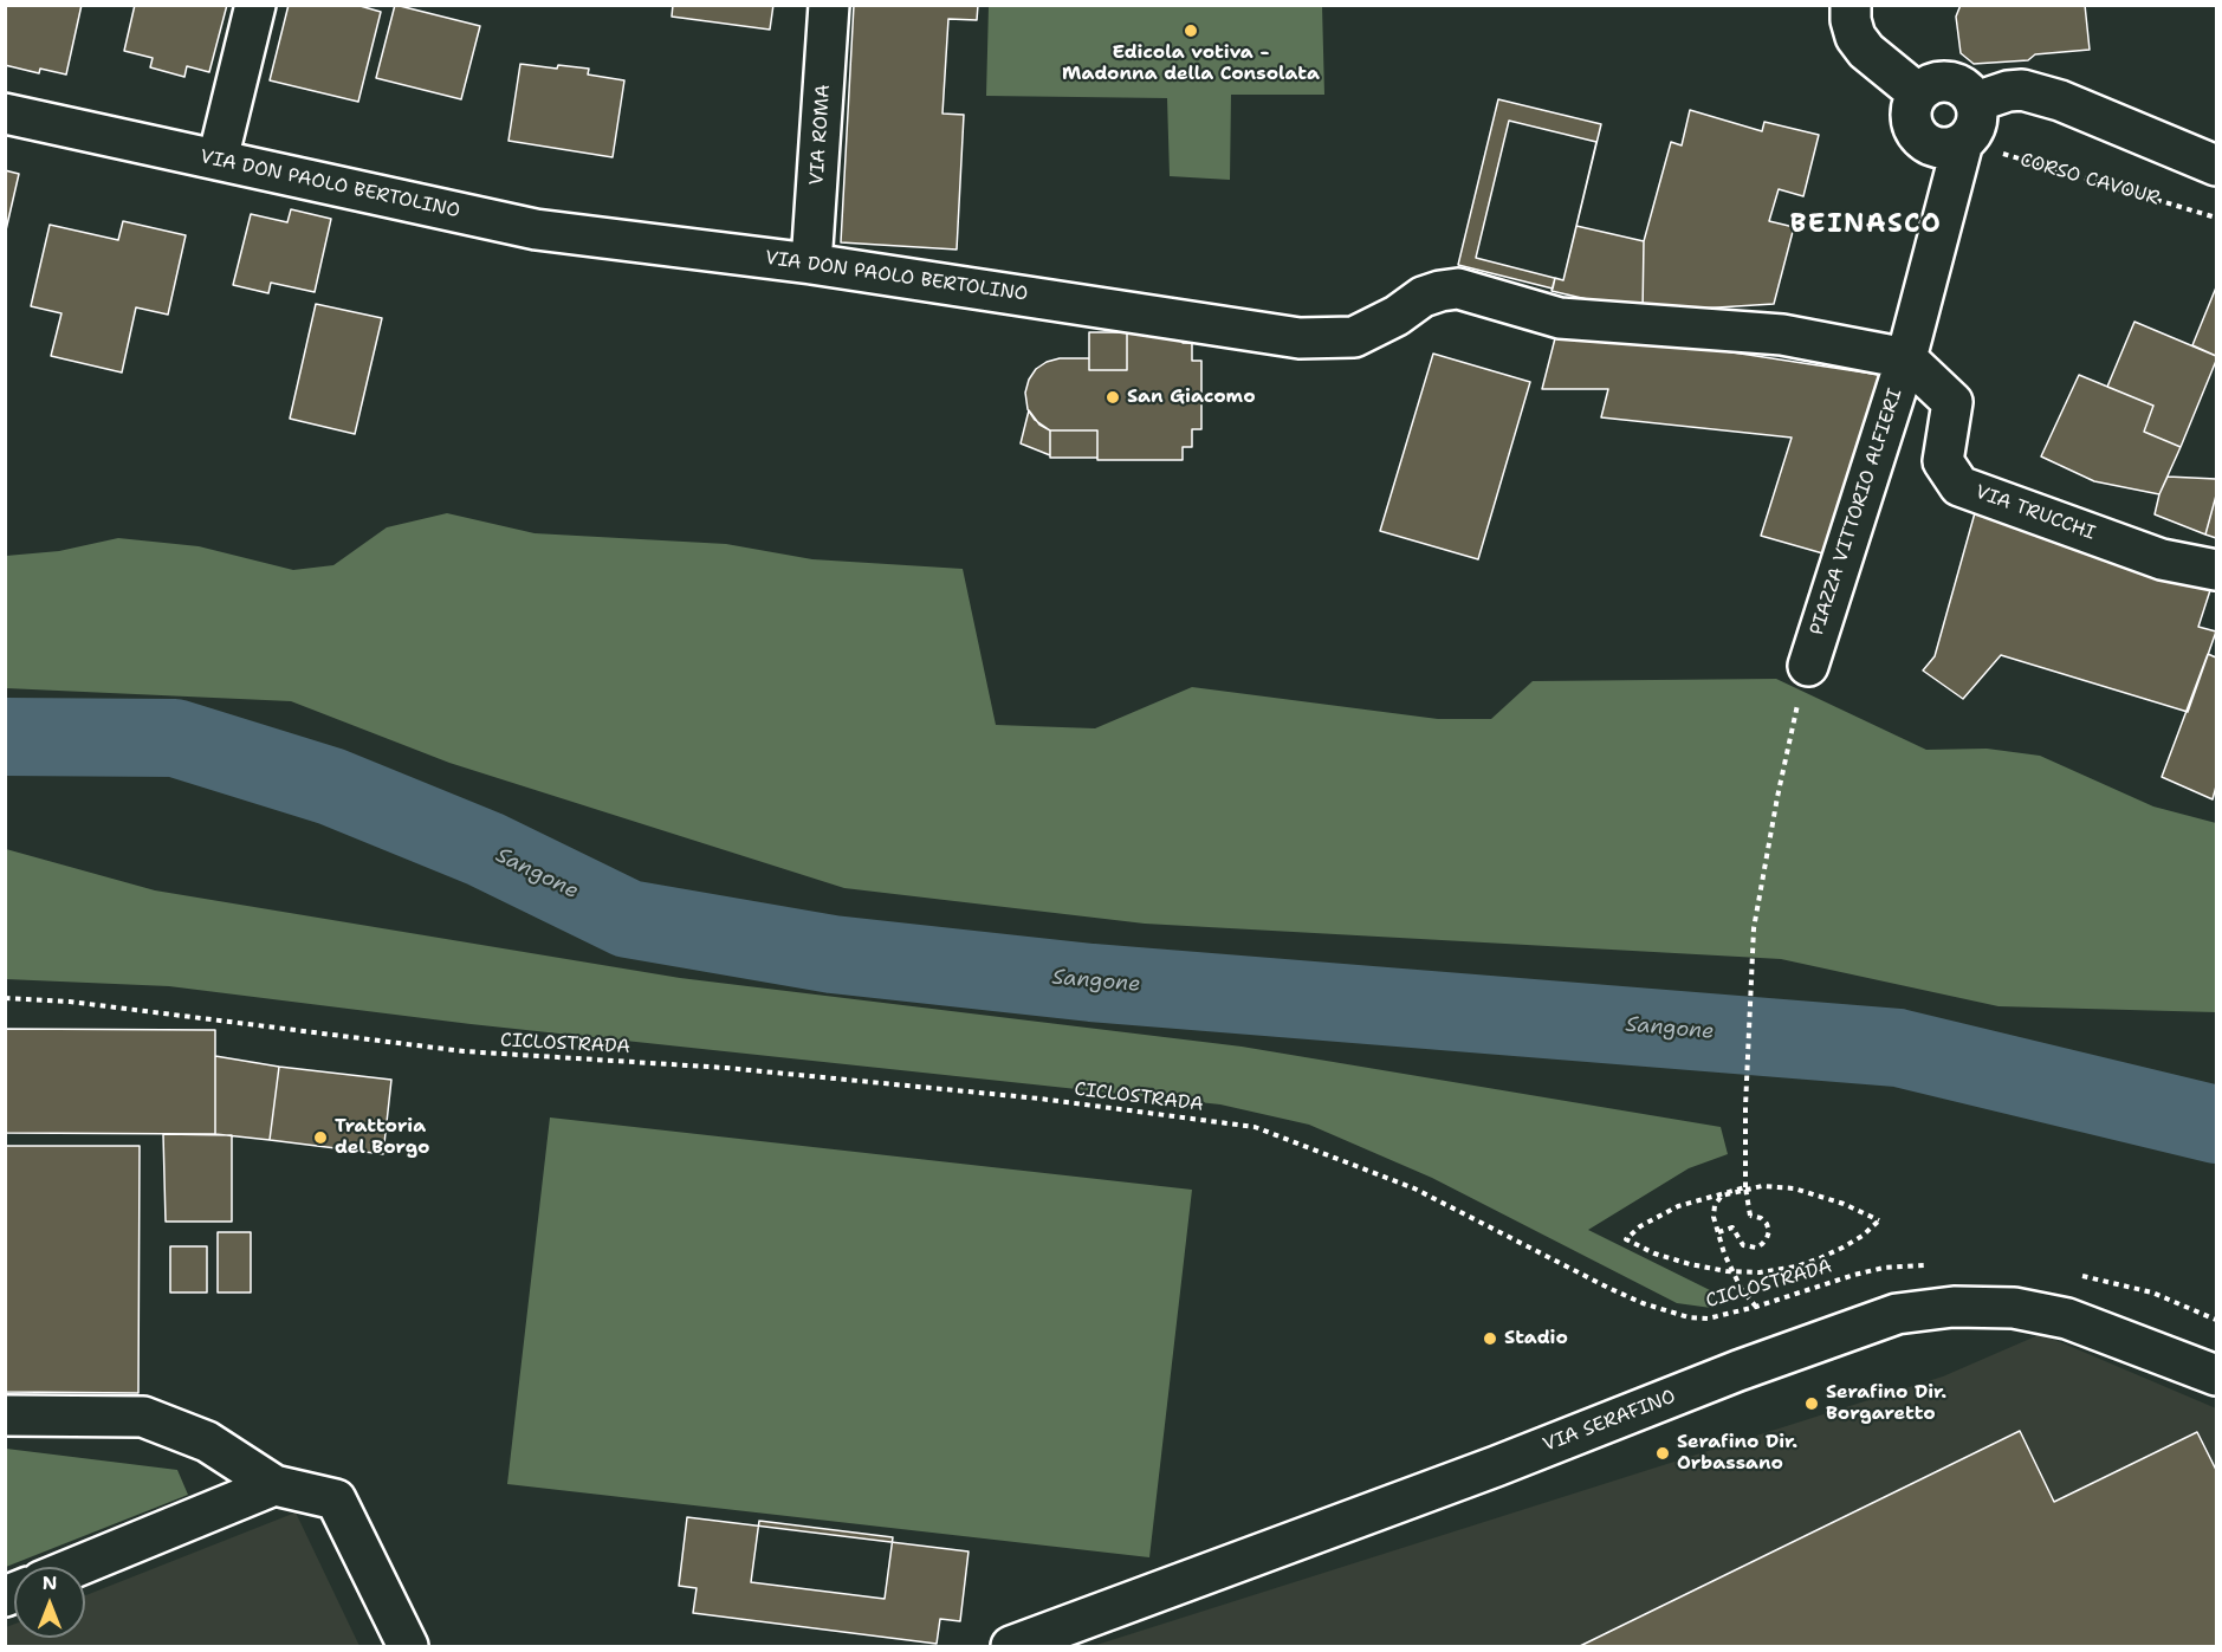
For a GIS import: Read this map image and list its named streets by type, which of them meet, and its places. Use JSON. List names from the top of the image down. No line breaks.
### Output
{"streets":{"street":["VIA ROMA","VIA DON PAOLO BERTOLINO","PIAZZA VITTORIO ALFIERI","VIA TRUCCHI","VIA SERAFINO"],"path":["CORSO CAVOUR","CICLOSTRADA"]},"crossings":[["VIA ROMA","VIA DON PAOLO BERTOLINO"],["CORSO CAVOUR","PIAZZA VITTORIO ALFIERI"],["VIA DON PAOLO BERTOLINO","PIAZZA VITTORIO ALFIERI"],["VIA DON PAOLO BERTOLINO","VIA TRUCCHI"],["PIAZZA VITTORIO ALFIERI","VIA TRUCCHI"]],"districts":["BEINASCO"],"water":["Sangone"],"places":["Edicola votiva - Madonna della Consolata","San Giacomo","Trattoria del Borgo","Stadio","Serafino Dir. Borgaretto","Serafino Dir. Orbassano"],"north":"top"}
